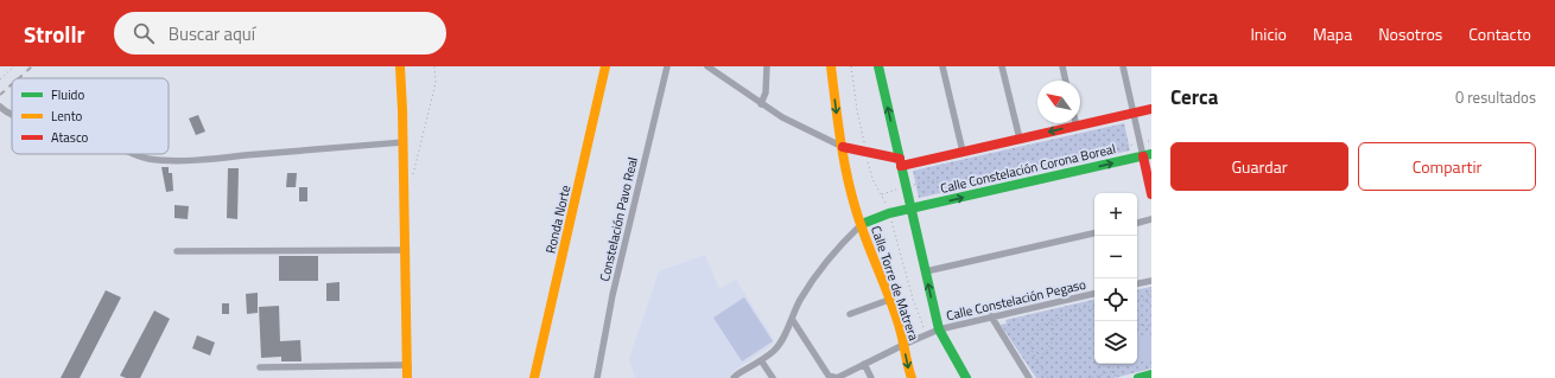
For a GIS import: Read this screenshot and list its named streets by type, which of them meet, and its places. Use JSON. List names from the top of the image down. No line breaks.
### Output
{"streets":{"street":["Calle Constelación Corona Boreal","Ronda Norte","Constelación Pavo Real","Calle Torre de Matrera","Calle Constelación Pegaso"]},"crossings":[["Calle Constelación Corona Boreal","Calle Torre de Matrera"],["Calle Torre de Matrera","Calle Constelación Pegaso"]],"legend":["Fluido","Lento","Atasco"],"north":"top left","page":{"header":"Strollr","search":"Buscar aquí","nav":["Inicio","Mapa","Nosotros","Contacto"],"heading":["Cerca","0 resultados"],"buttons":["Guardar","Compartir"],"map_buttons":["+","−"]}}
